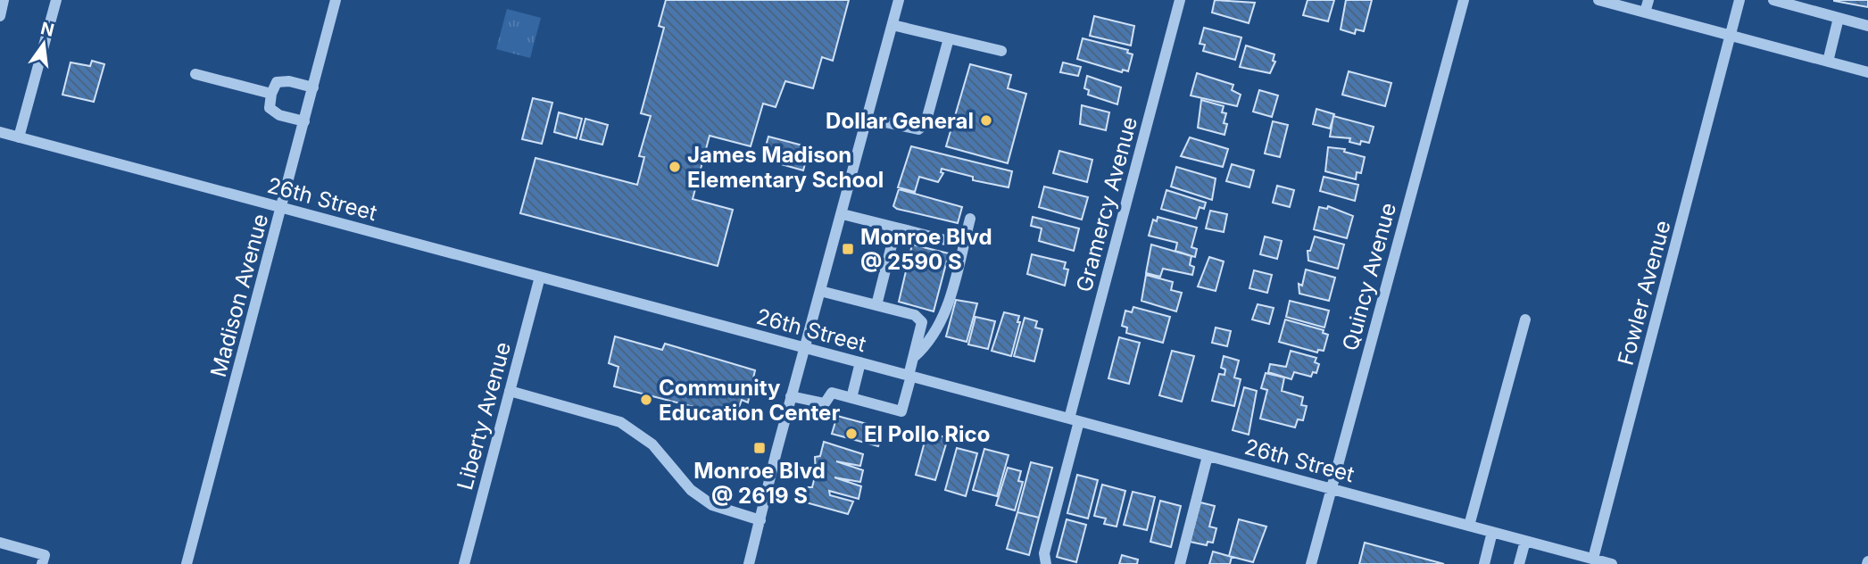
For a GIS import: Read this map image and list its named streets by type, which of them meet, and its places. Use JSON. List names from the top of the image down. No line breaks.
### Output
{"streets":{"street":["26th Street","Gramercy Avenue","Quincy Avenue","Fowler Avenue","Madison Avenue","Liberty Avenue"]},"crossings":[["26th Street","Gramercy Avenue"],["26th Street","Quincy Avenue"],["26th Street","Fowler Avenue"],["26th Street","Madison Avenue"],["26th Street","Liberty Avenue"]],"places":{"other":["Dollar General","James Madison Elementary School","Community Education Center","El Pollo Rico"],"transit":["Monroe Blvd @ 2590 S","Monroe Blvd @ 2619 S"]},"north":"top"}
